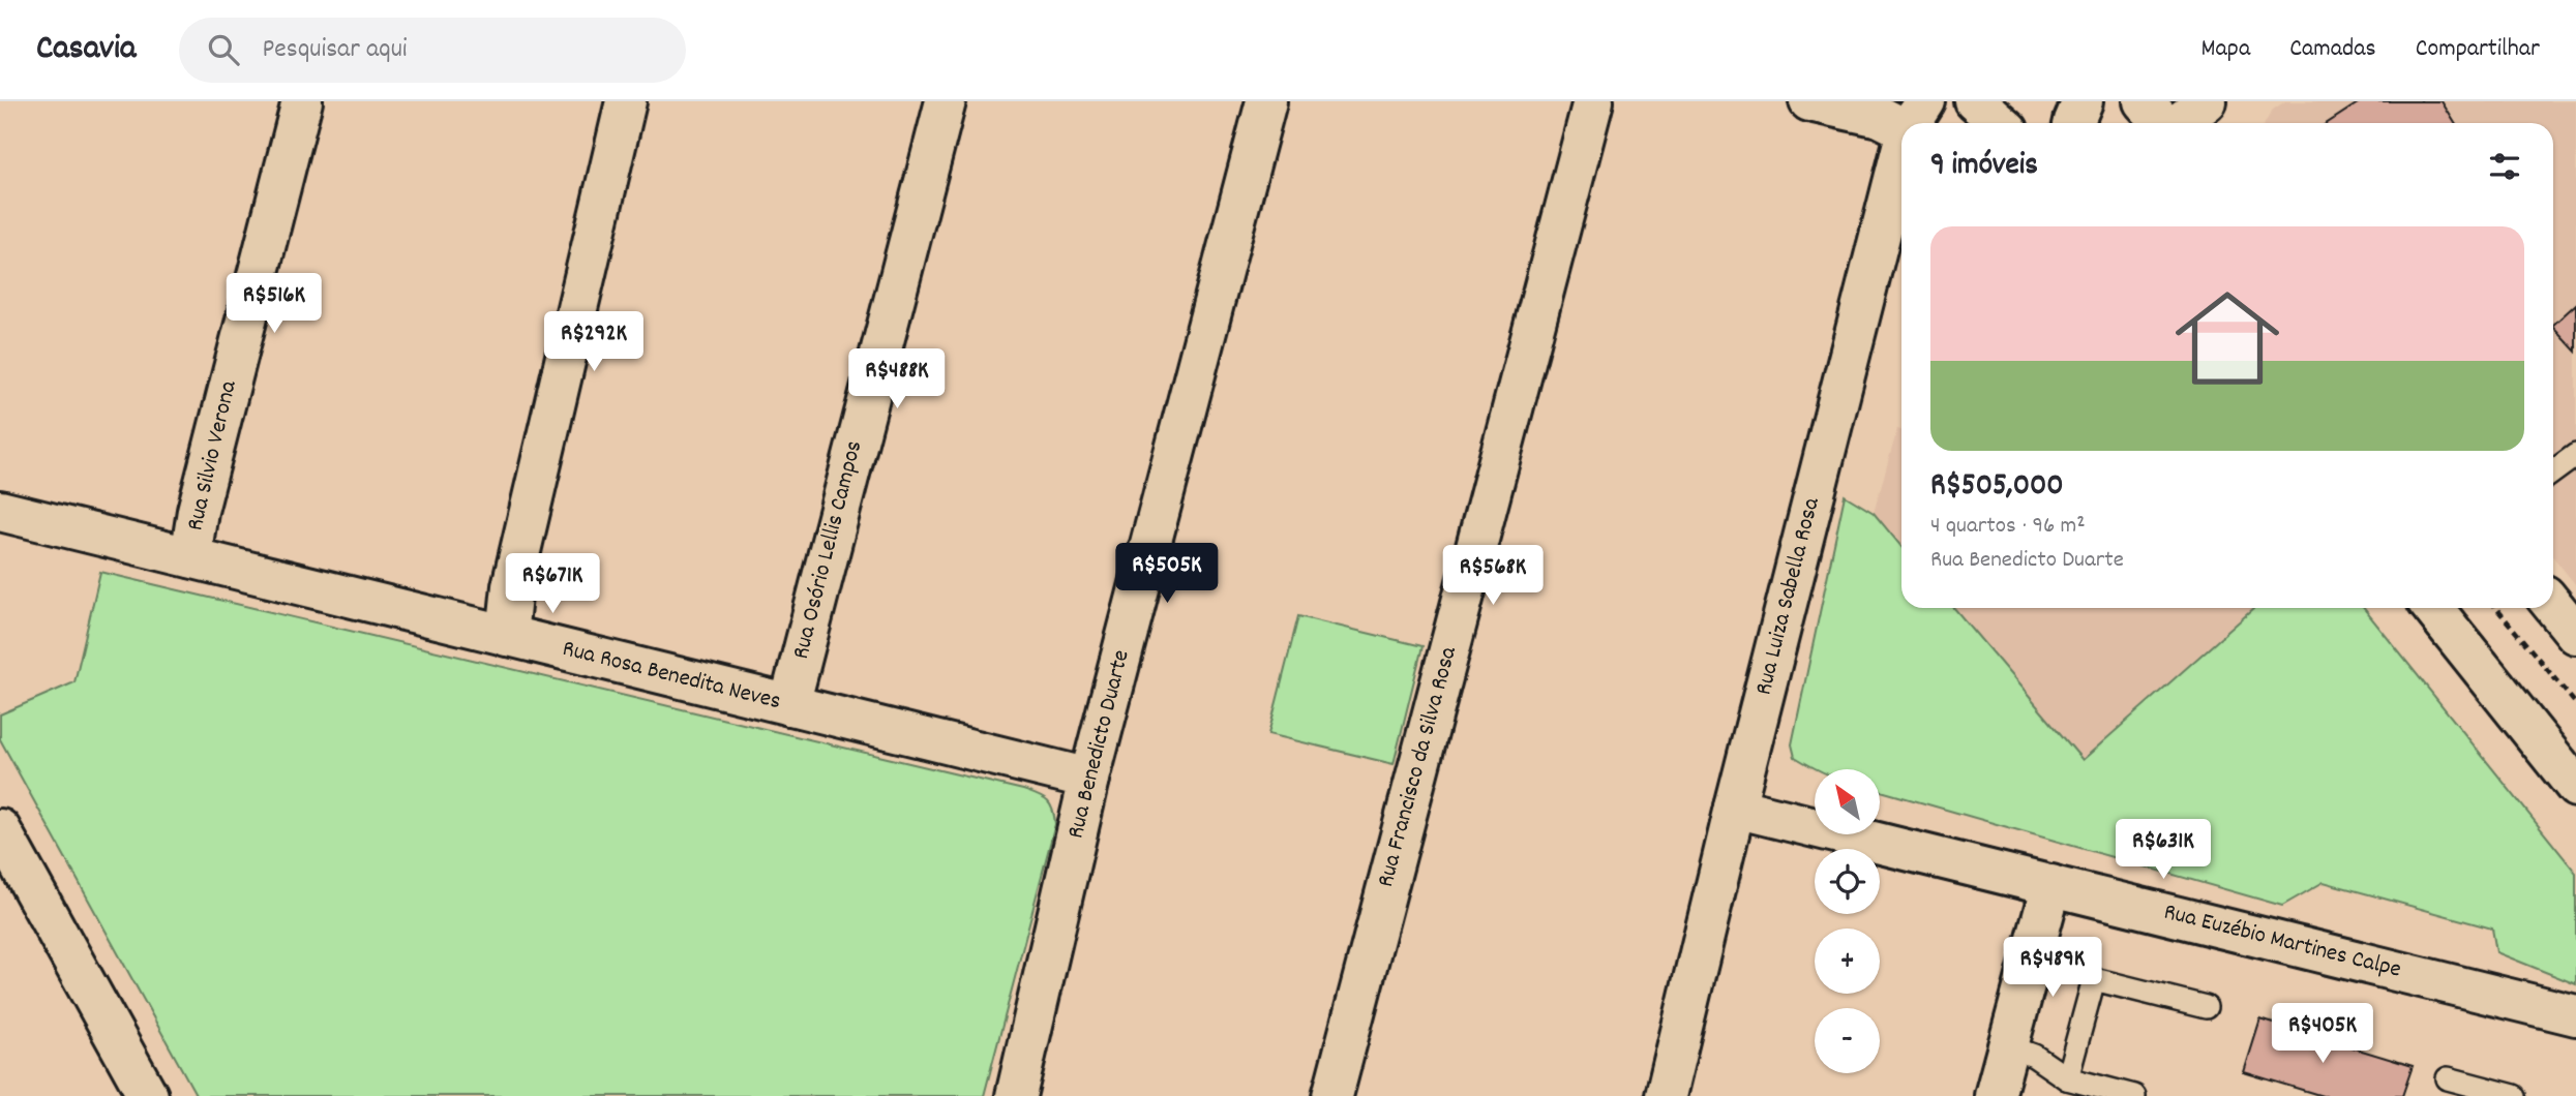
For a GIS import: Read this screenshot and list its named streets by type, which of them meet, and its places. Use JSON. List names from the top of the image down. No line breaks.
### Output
{"streets":{"street":["Rua Silvio Verona","Rua Osório Lellis Campos","Rua Luiza Sabella Rosa","Rua Rosa Benedita Neves","Rua Benedicto Duarte","Rua Francisco da Silva Rosa","Rua Euzébio Martines Calpe"]},"crossings":[["Rua Silvio Verona","Rua Rosa Benedita Neves"],["Rua Osório Lellis Campos","Rua Rosa Benedita Neves"],["Rua Luiza Sabella Rosa","Rua Euzébio Martines Calpe"],["Rua Rosa Benedita Neves","Rua Benedicto Duarte"]],"north":"top left","page":{"header":"Casavia","search":"Pesquisar aqui","nav":["Mapa","Camadas","Compartilhar"],"heading":"9 imóveis","list":[{"name":"R$505,000","note":"4 quartos · 96 m² · Rua Benedicto Duarte"}],"price":["R$516K","R$292K","R$488K","R$505K","R$568K","R$671K","R$631K","R$489K","R$405K"],"map_buttons":["+","−"]}}
